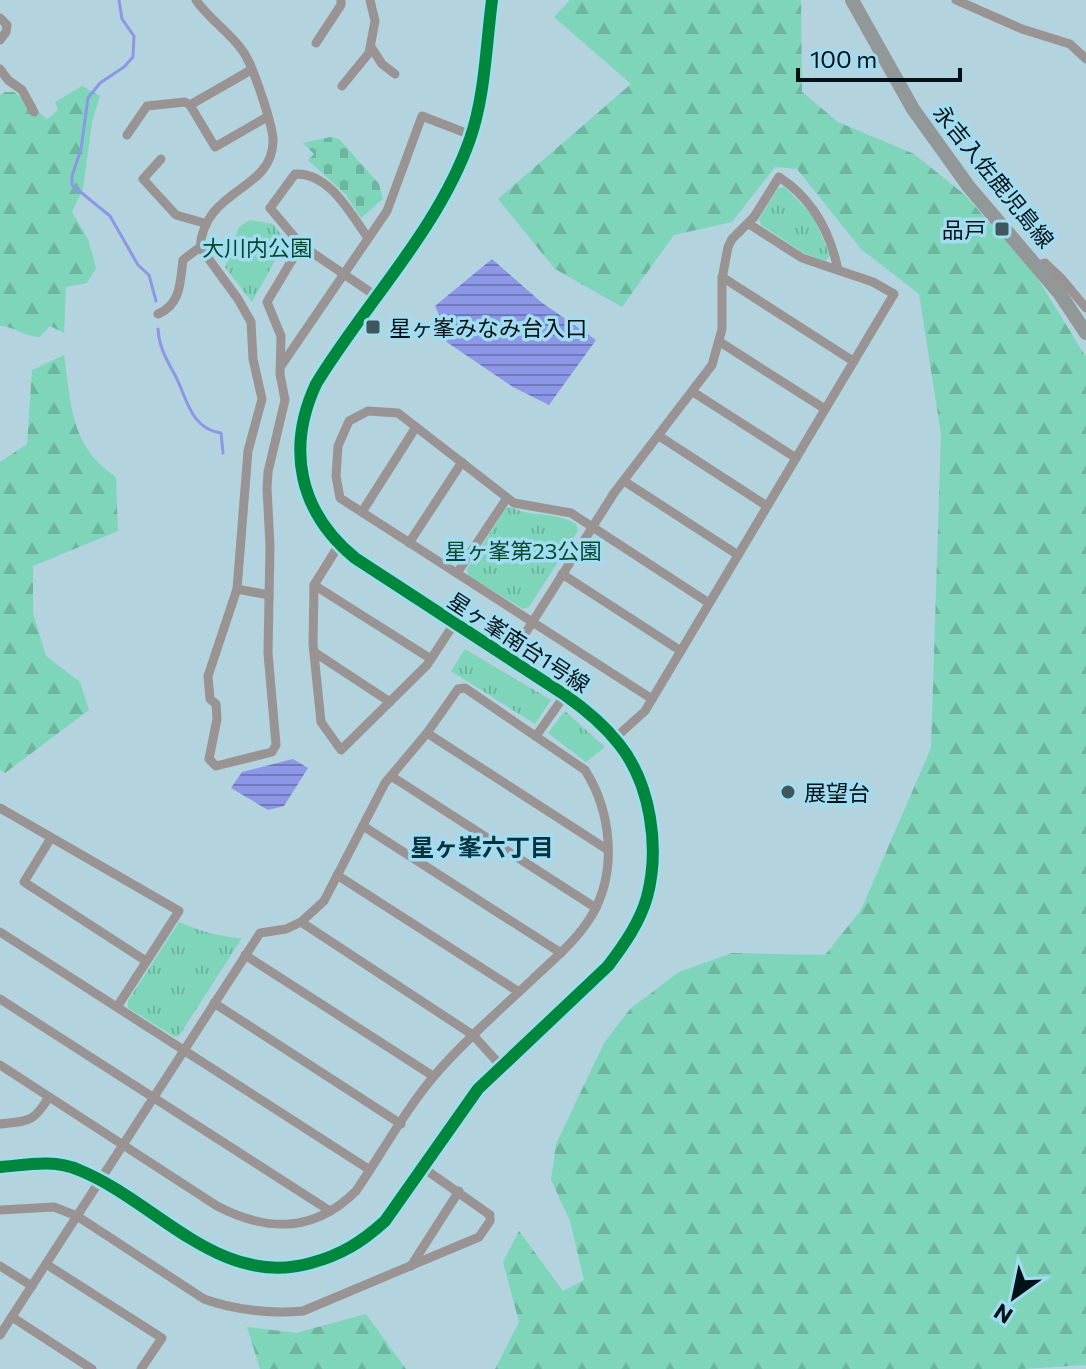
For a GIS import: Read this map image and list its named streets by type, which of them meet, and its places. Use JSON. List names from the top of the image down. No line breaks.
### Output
{"streets":{"main road":["永吉入佐鹿児島線"],"street":["星ヶ峯南台1号線"]},"districts":["星ヶ峯六丁目"],"parks":["大川内公園","星ヶ峯第23公園"],"places":{"transit":["品戸","星ヶ峯みなみ台入口"],"other":["展望台"]},"scale_bar":"100 m","north":"bottom left"}
